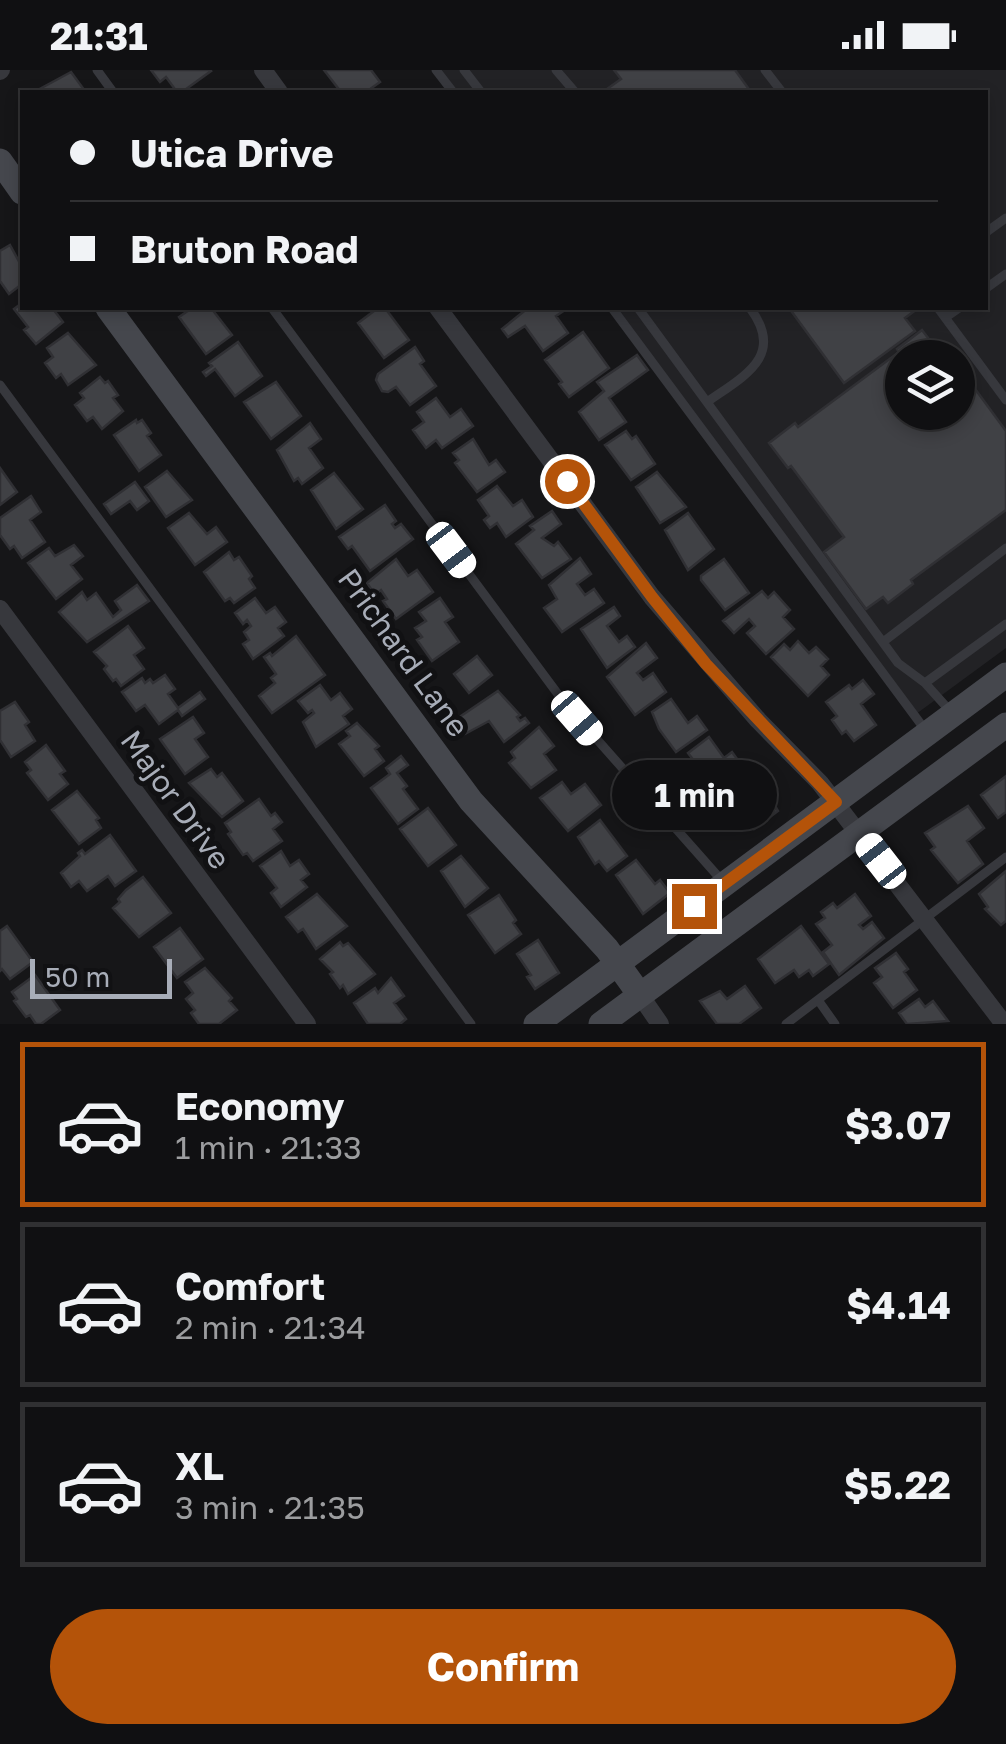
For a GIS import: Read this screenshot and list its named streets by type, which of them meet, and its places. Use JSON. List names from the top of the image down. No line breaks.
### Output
{"streets":{"main road":["Prichard Lane"],"street":["Major Drive"]},"scale_bar":"50 m","page":{"status":"21:31","banner":["Utica Drive","Bruton Road"],"bubble":"1 min","scale":"50 m","list":[{"name":"Economy","note":"1 min · 21:33","value":"$3.07"},{"name":"Comfort","note":"2 min · 21:34","value":"$4.14"},{"name":"XL","note":"3 min · 21:35","value":"$5.22"}],"buttons":"Confirm"}}
